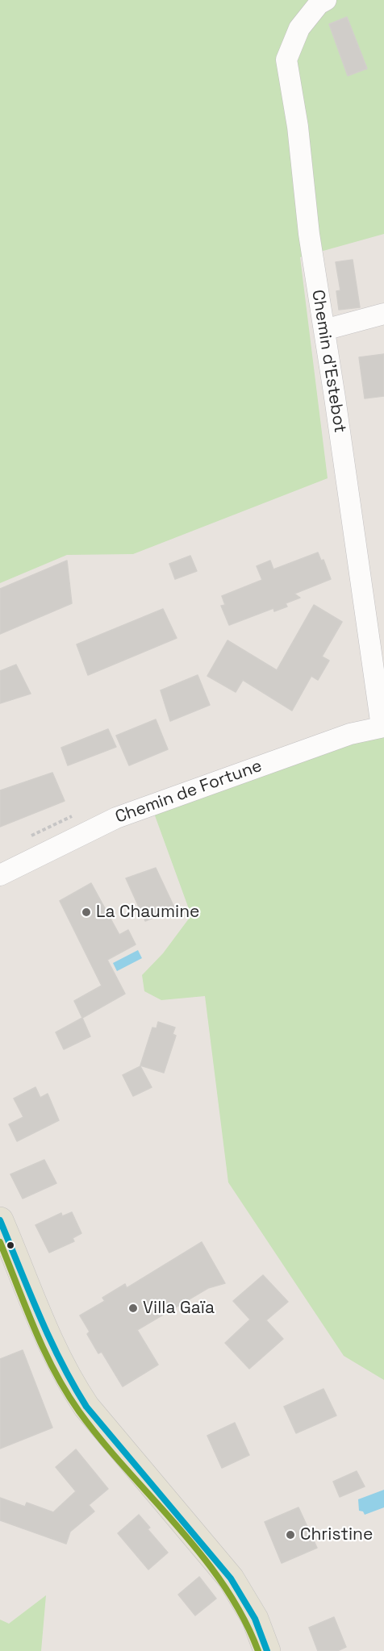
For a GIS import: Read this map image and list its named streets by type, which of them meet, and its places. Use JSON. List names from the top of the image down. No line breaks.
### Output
{"streets":{"street":["Chemin d'Estebot","Chemin de Fortune"]},"crossings":[["Chemin d'Estebot","Chemin de Fortune"]],"places":["La Chaumine","Villa Gaïa","Christine"]}
